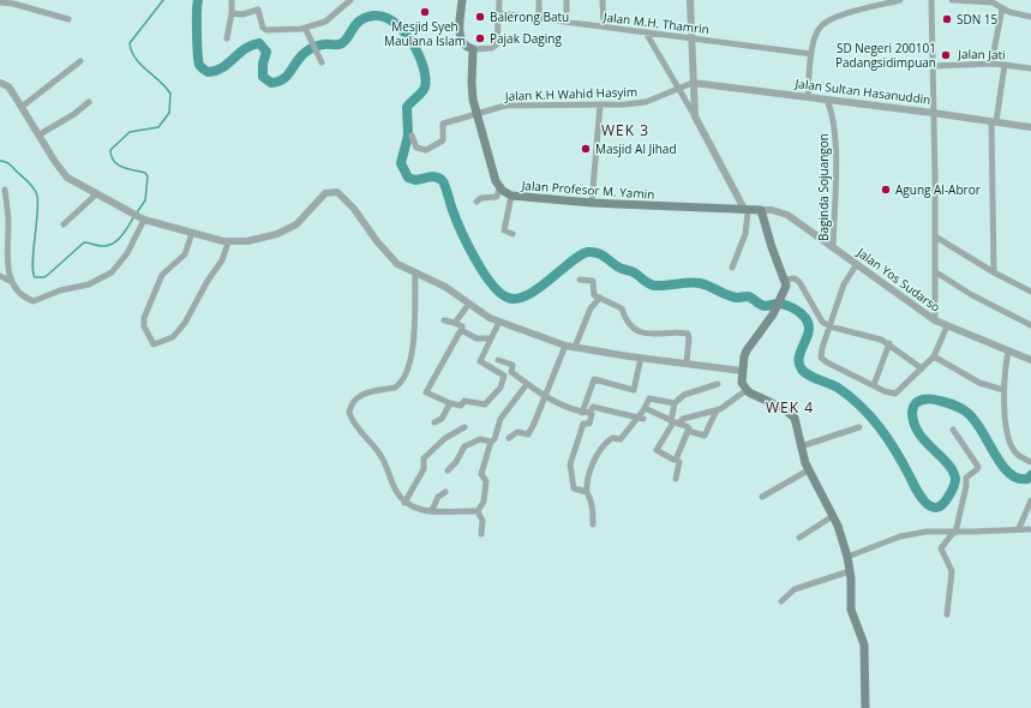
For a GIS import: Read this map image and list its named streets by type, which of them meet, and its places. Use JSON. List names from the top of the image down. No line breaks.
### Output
{"streets":{"main road":["Jalan Profesor M. Yamin"],"street":["Jalan M.H. Thamrin","Jalan Jati","Jalan Sultan Hasanuddin","Jalan K.H Wahid Hasyim","Baginda Sojuangon","Jalan Yos Sudarso"]},"crossings":[["Jalan Sultan Hasanuddin","Jalan K.H Wahid Hasyim"],["Jalan Sultan Hasanuddin","Baginda Sojuangon"],["Baginda Sojuangon","Jalan Yos Sudarso"],["Jalan Profesor M. Yamin","Jalan Yos Sudarso"]],"districts":["WEK 3","WEK 4"],"places":["Mesjid Syeh Maulana Islam","Balerong Batu","SDN 15","Pajak Daging","SD Negeri 200101 Padangsidimpuan","Masjid Al Jihad","Agung Al-Abror"]}
